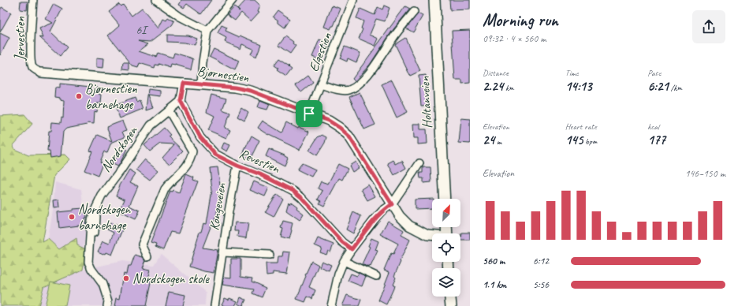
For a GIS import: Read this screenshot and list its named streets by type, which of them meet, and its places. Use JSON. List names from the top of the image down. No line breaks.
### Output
{"streets":{"main road":["Holtanveien"],"street":["Jervestien","Elgestien","Bjørnestien","Nordskogen","Revestien","Kongeveien"]},"crossings":[["Jervestien","Bjørnestien"],["Elgestien","Bjørnestien"],["Nordskogen","Revestien"],["Revestien","Kongeveien"]],"places":["Bjørnestien barnehage","Nordskogen barnehage","Nordskogen skole"],"house_numbers":["6I"],"north":"top right","page":{"heading":["Morning run","09:32 · 4 × 560 m"],"stats":[["Distance","2.24 km"],["Time","14:13"],["Pace","6:21 /km"],["Elevation","24 m"],["Heart rate","145 bpm"],["kcal","177"]],"chart":["Elevation","146–150 m"],"list":[{"name":"560 m","note":"6:12"},{"name":"1.1 km","note":"5:56"}]}}
